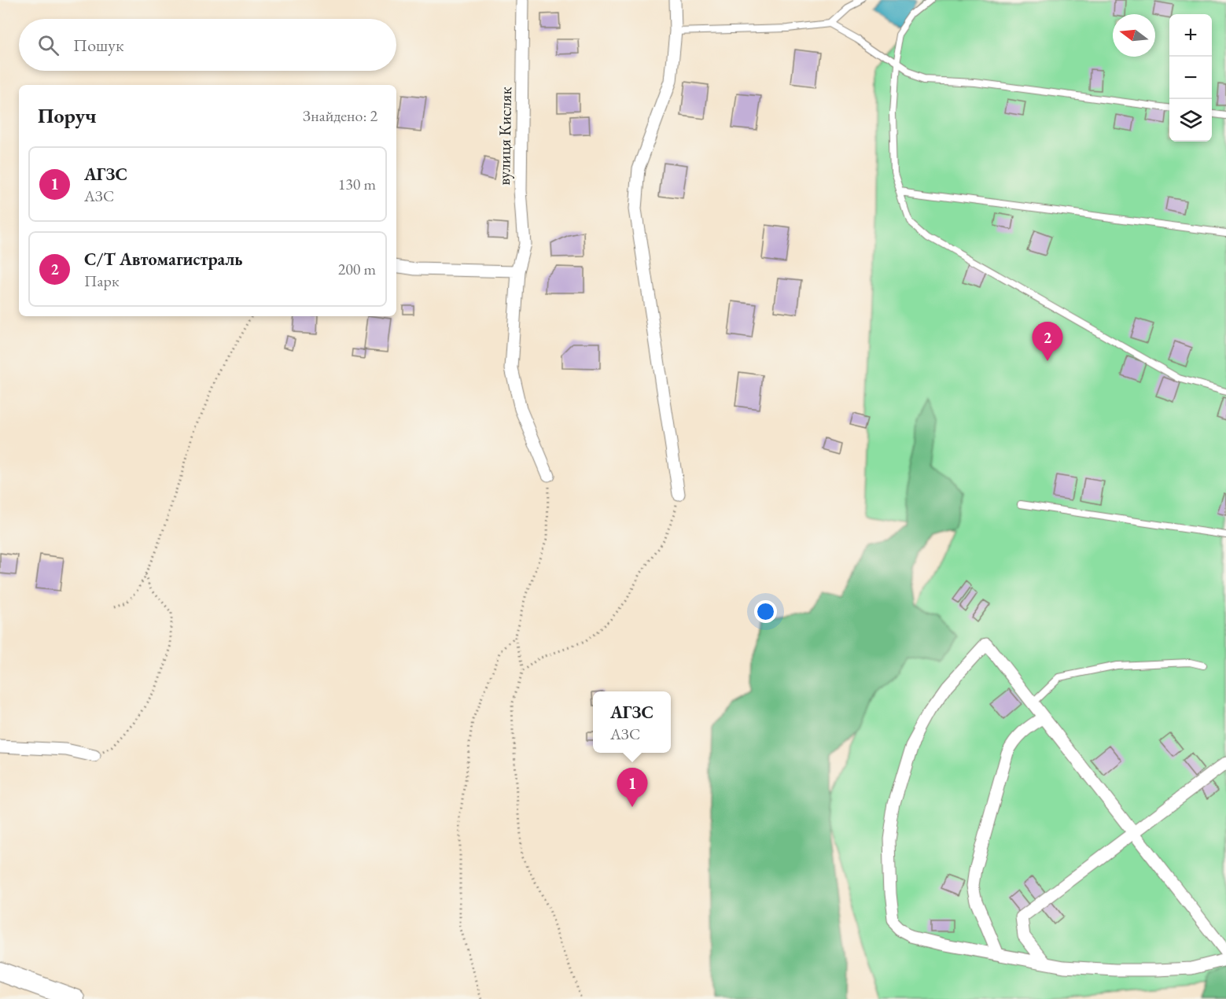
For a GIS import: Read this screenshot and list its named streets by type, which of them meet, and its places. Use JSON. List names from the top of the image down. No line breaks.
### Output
{"streets":{"street":["вулиця Кисляк"]},"north":"left","page":{"map_buttons":["+","−"],"search":"Пошук","heading":["Поруч","Знайдено: 2"],"list":[{"mark":"1","name":"АГЗС","note":"АЗС","value":"130 m"},{"mark":"2","name":"С/Т Автомагистраль","note":"Парк","value":"200 m"}],"pins":["2","1"],"popup":["АГЗС","АЗС"]}}
